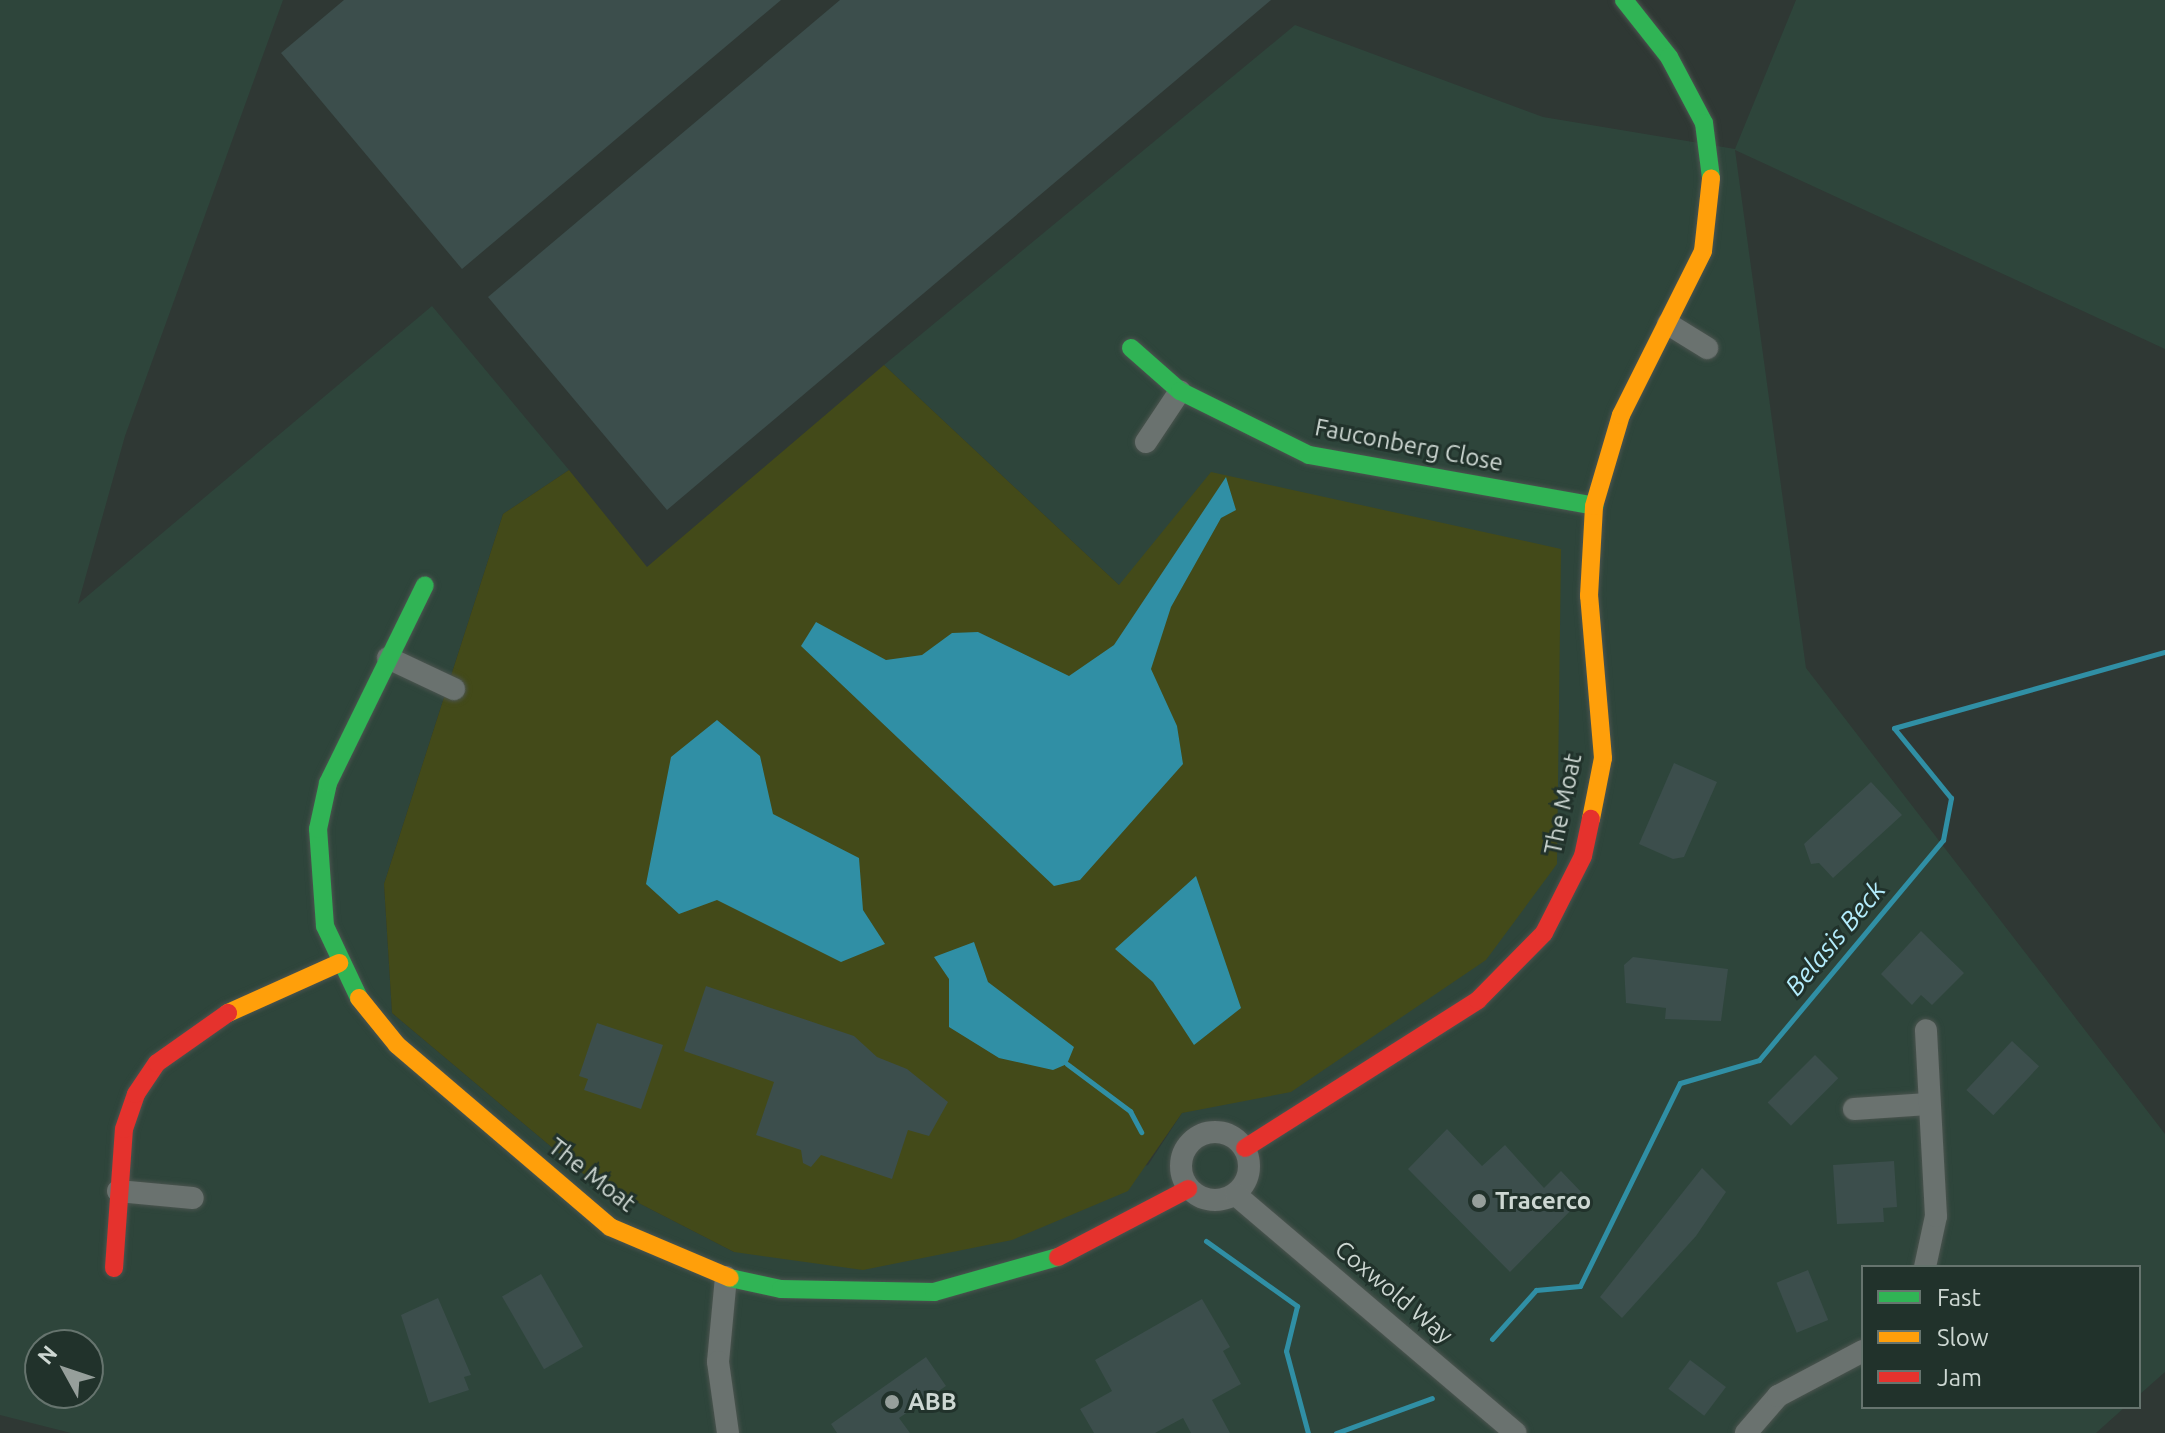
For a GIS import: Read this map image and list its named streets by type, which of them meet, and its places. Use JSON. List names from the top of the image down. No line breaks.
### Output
{"streets":{"street":["Fauconberg Close","The Moat","Coxwold Way"]},"crossings":[["Fauconberg Close","The Moat"],["The Moat","Coxwold Way"]],"water":["Belasis Beck"],"places":["Tracerco","ABB"],"legend":["Fast","Slow","Jam"],"north":"top left"}
